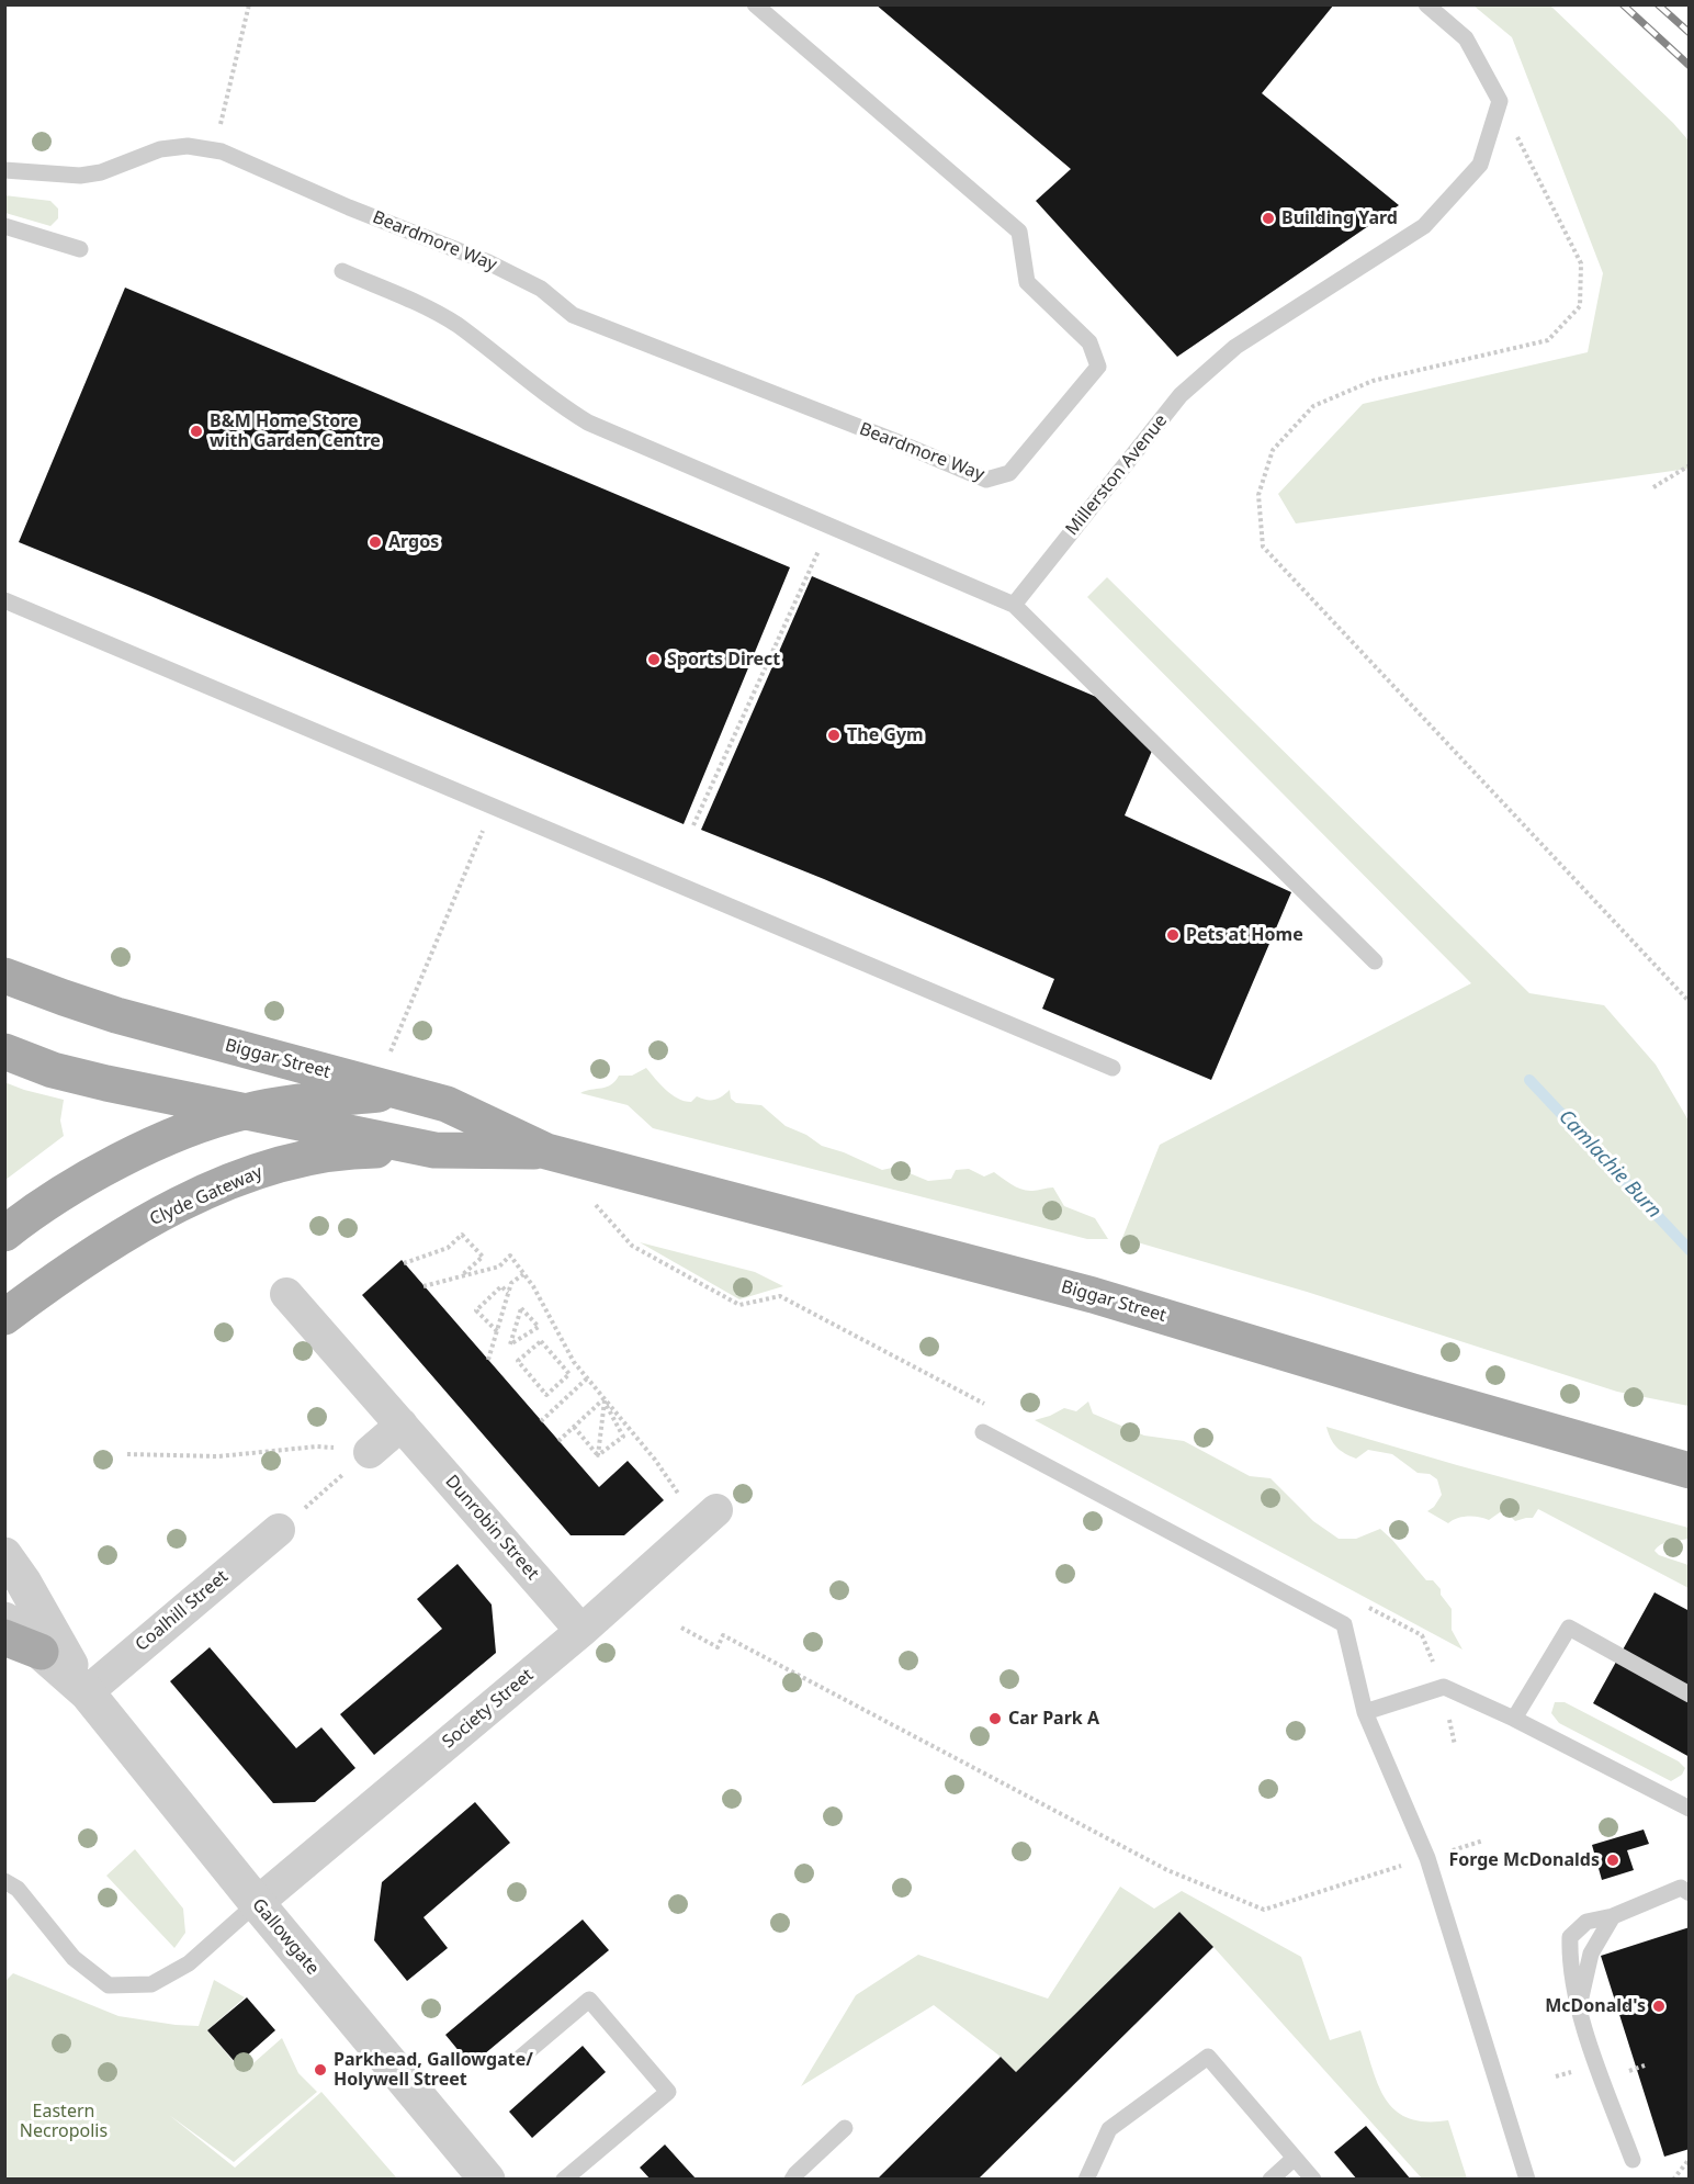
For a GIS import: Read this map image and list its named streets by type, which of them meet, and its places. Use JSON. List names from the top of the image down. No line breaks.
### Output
{"streets":{"main road":["Biggar Street","Clyde Gateway"],"street":["Dunrobin Street","Coalhill Street","Society Street","Gallowgate"],"lane":["Beardmore Way","Millerston Avenue"]},"crossings":[["Biggar Street","Clyde Gateway"],["Dunrobin Street","Society Street"],["Coalhill Street","Gallowgate"],["Society Street","Gallowgate"]],"water":["Camlachie Burn"],"parks":["Eastern Necropolis"],"places":["Building Yard","B&M Home Store with Garden Centre","Argos","Sports Direct","The Gym","Pets at Home","Car Park A","Forge McDonalds","McDonald's","Parkhead, Gallowgate/ Holywell Street"]}
